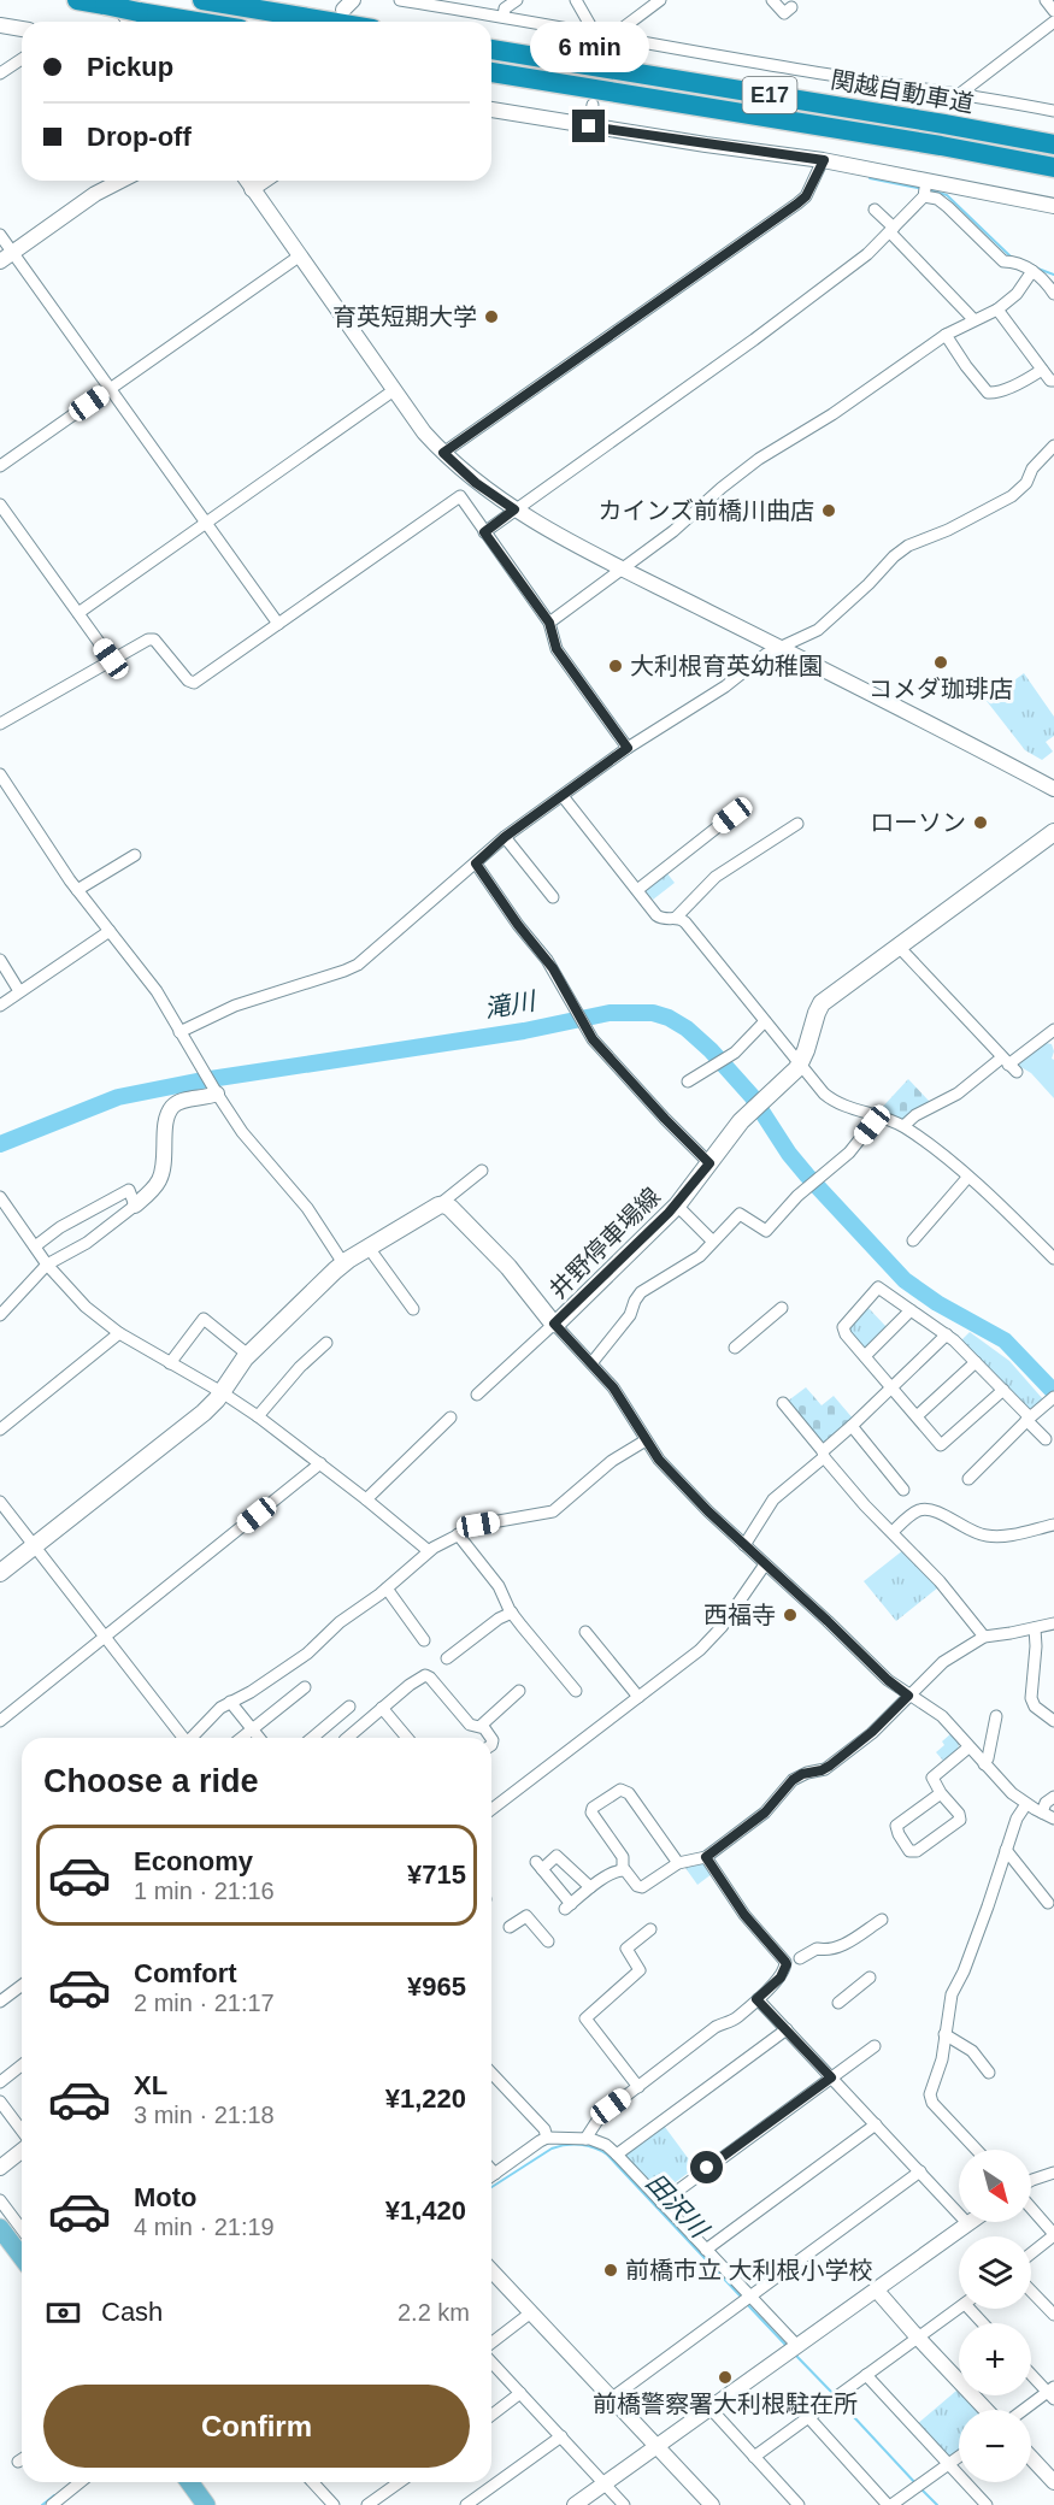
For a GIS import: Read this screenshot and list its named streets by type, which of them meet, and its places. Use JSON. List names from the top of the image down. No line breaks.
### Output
{"streets":{"highway":["関越自動車道","E17"],"main road":["井野停車場線"]},"water":["滝川","田沢川"],"places":["育英短期大学","カインズ前橋川曲店","コメダ珈琲店","大利根育英幼稚園","ローソン","西福寺","前橋市立 大利根小学校","前橋警察署大利根駐在所"],"north":"bottom right","page":{"bubble":"6 min","banner":["Pickup","Drop-off"],"heading":"Choose a ride","list":[{"name":"Economy","note":"1 min · 21:16","value":"¥715"},{"name":"Comfort","note":"2 min · 21:17","value":"¥965"},{"name":"XL","note":"3 min · 21:18","value":"¥1,220"},{"name":"Moto","note":"4 min · 21:19","value":"¥1,420"}],"map_buttons":["+","−"],"pay":["Cash","2.2 km"],"buttons":"Confirm"}}
